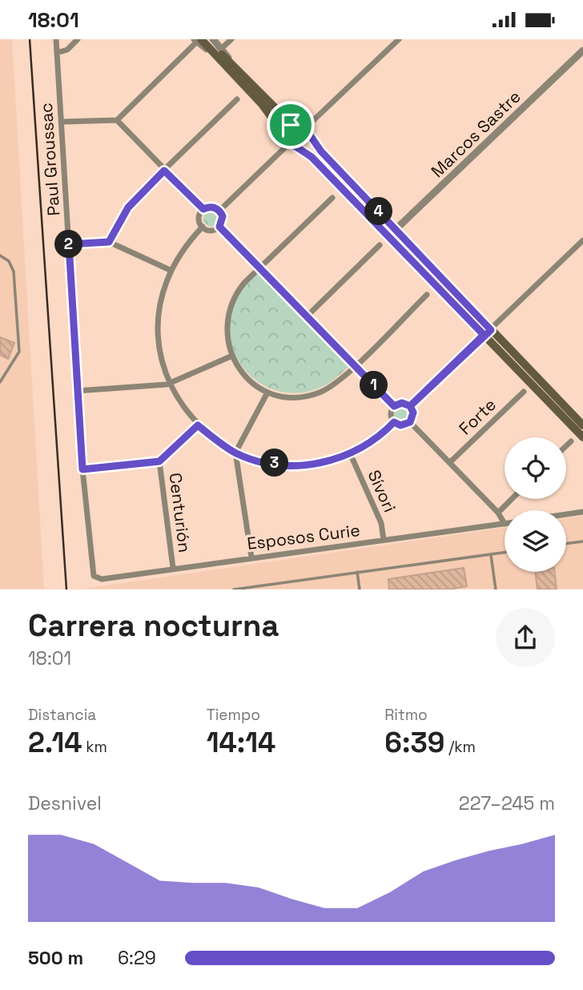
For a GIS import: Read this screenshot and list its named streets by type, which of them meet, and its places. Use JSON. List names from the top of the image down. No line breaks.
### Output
{"streets":{"street":["Marcos Sastre","Paul Groussac","Forte","Sívori","Centurión","Esposos Curie"]},"crossings":[["Paul Groussac","Esposos Curie"],["Sívori","Esposos Curie"],["Centurión","Esposos Curie"]],"page":{"status":"18:01","pins":["4","2","1","3"],"heading":["Carrera nocturna","18:01"],"stats":[["Distancia","2.14 km"],["Tiempo","14:14"],["Ritmo","6:39 /km"]],"chart":["Desnivel","227–245 m"],"list":[{"name":"500 m","note":"6:29"}]}}
